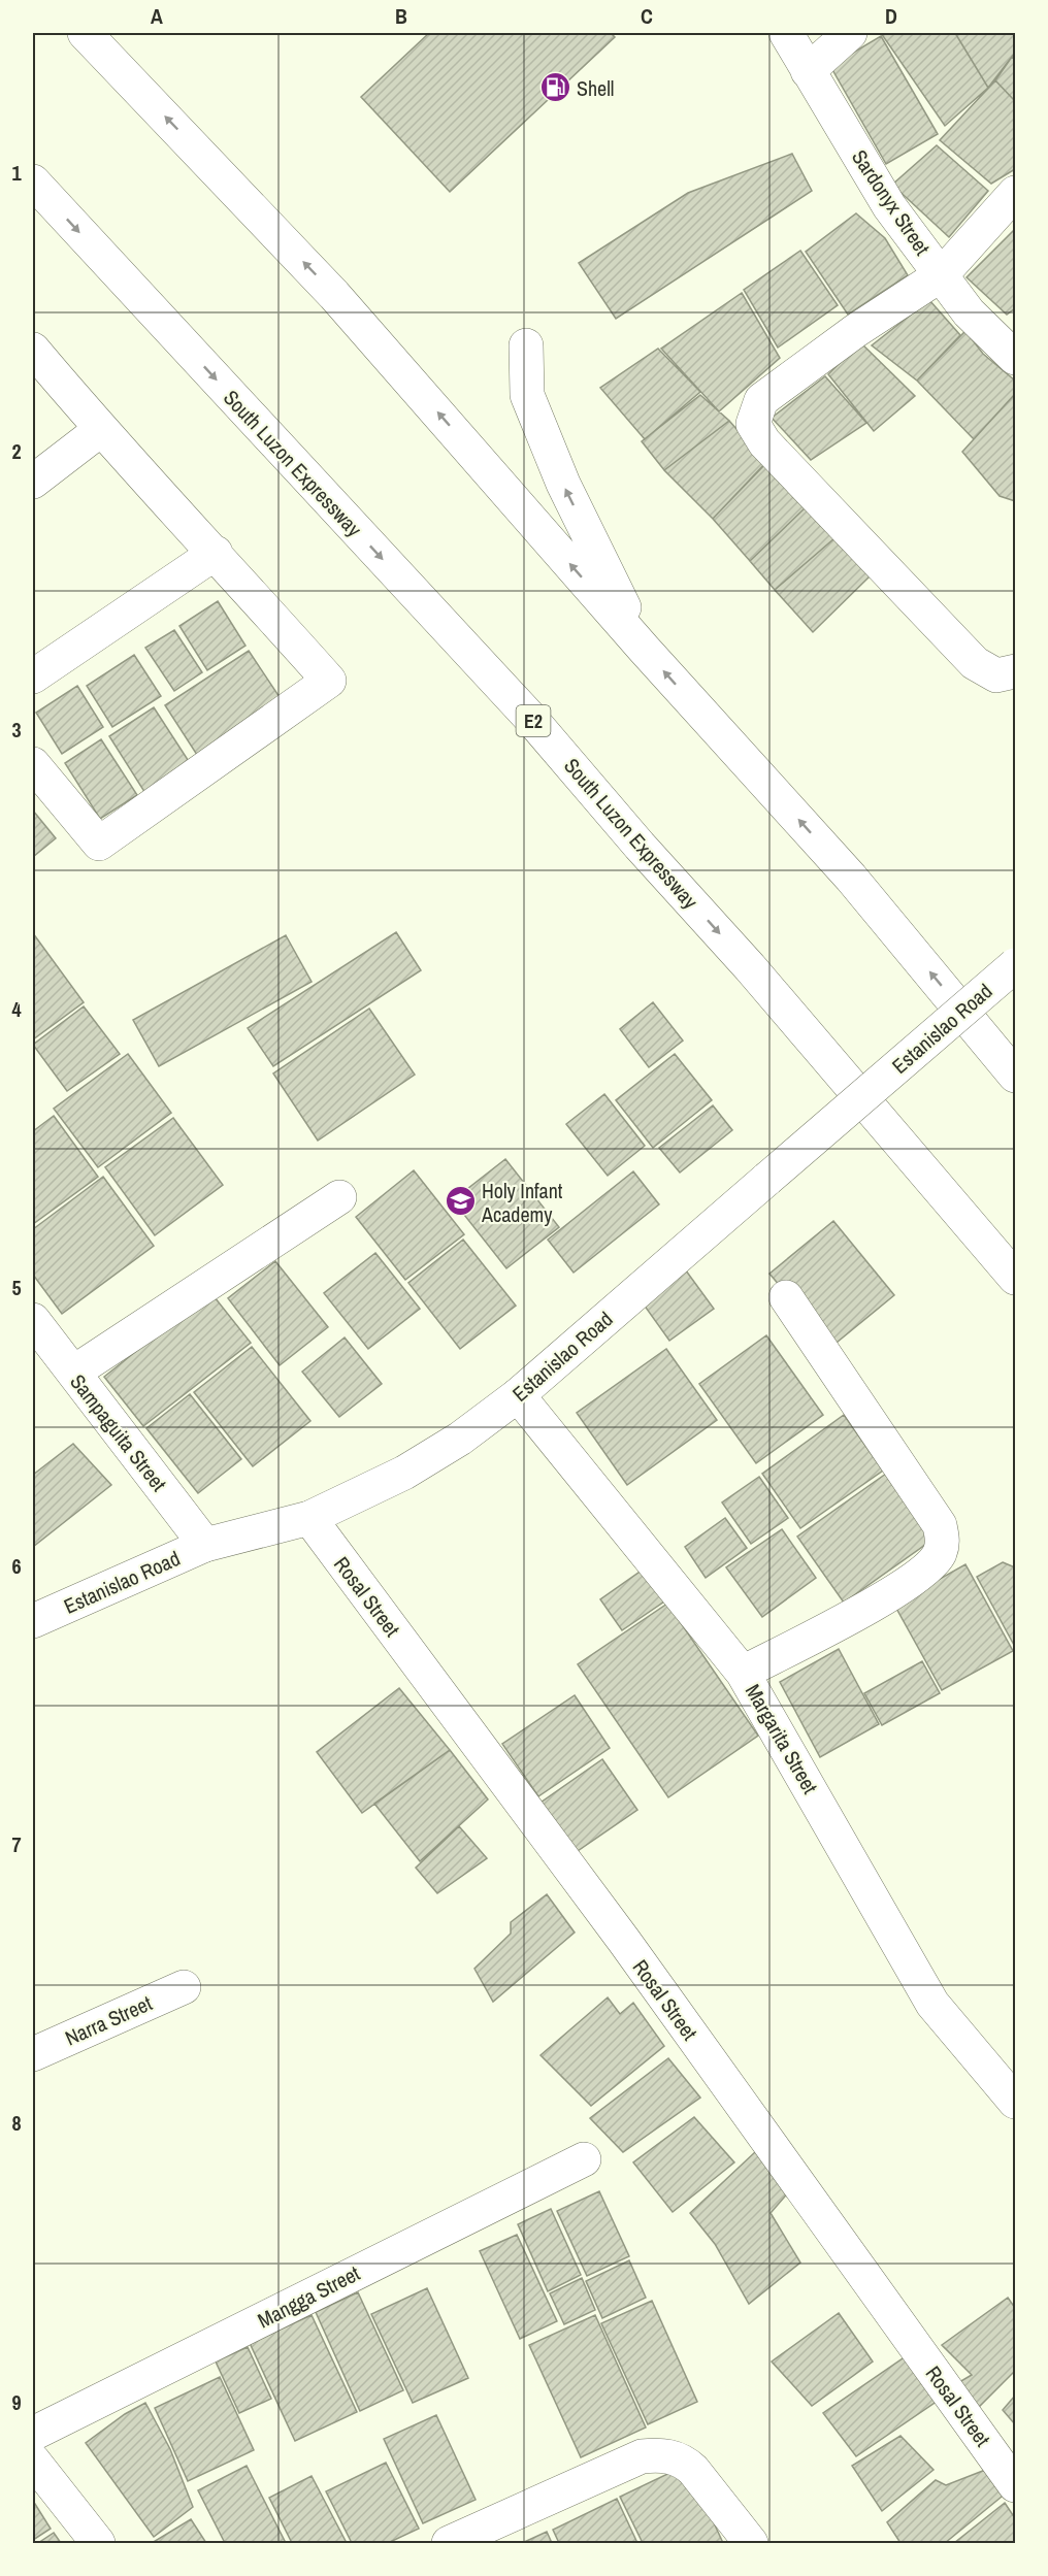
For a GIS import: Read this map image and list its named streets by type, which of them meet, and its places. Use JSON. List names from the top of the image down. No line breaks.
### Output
{"streets":{"main road":["Sardonyx Street","South Luzon Expressway","E2","Estanislao Road","Sampaguita Street","Rosal Street","Margarita Street","Narra Street","Mangga Street"]},"crossings":[["Estanislao Road","Sampaguita Street"],["Estanislao Road","Rosal Street"],["Estanislao Road","Margarita Street"]],"places":{"fuel station":["Shell"],"school or university":["Holy Infant Academy"]},"grid":{"columns":["A","B","C","D"],"rows":["1","2","3","4","5","6","7","8","9"]}}
